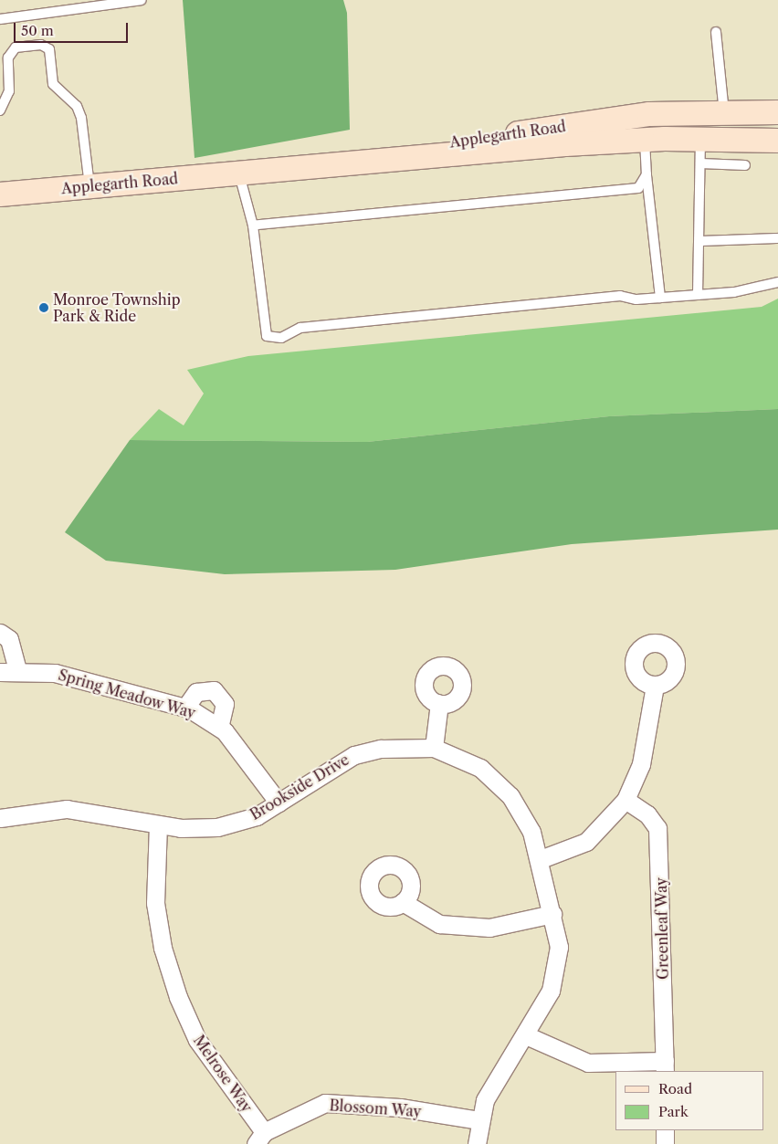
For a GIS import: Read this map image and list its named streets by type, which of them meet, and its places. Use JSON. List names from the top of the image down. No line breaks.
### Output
{"streets":{"main road":["Applegarth Road"],"street":["Spring Meadow Way","Brookside Drive","Greenleaf Way","Melrose Way","Blossom Way"]},"crossings":[["Spring Meadow Way","Brookside Drive"],["Brookside Drive","Melrose Way"],["Brookside Drive","Blossom Way"],["Melrose Way","Blossom Way"]],"places":["Monroe Township Park & Ride"],"legend":["Road","Park"],"scale_bar":"50 m"}
